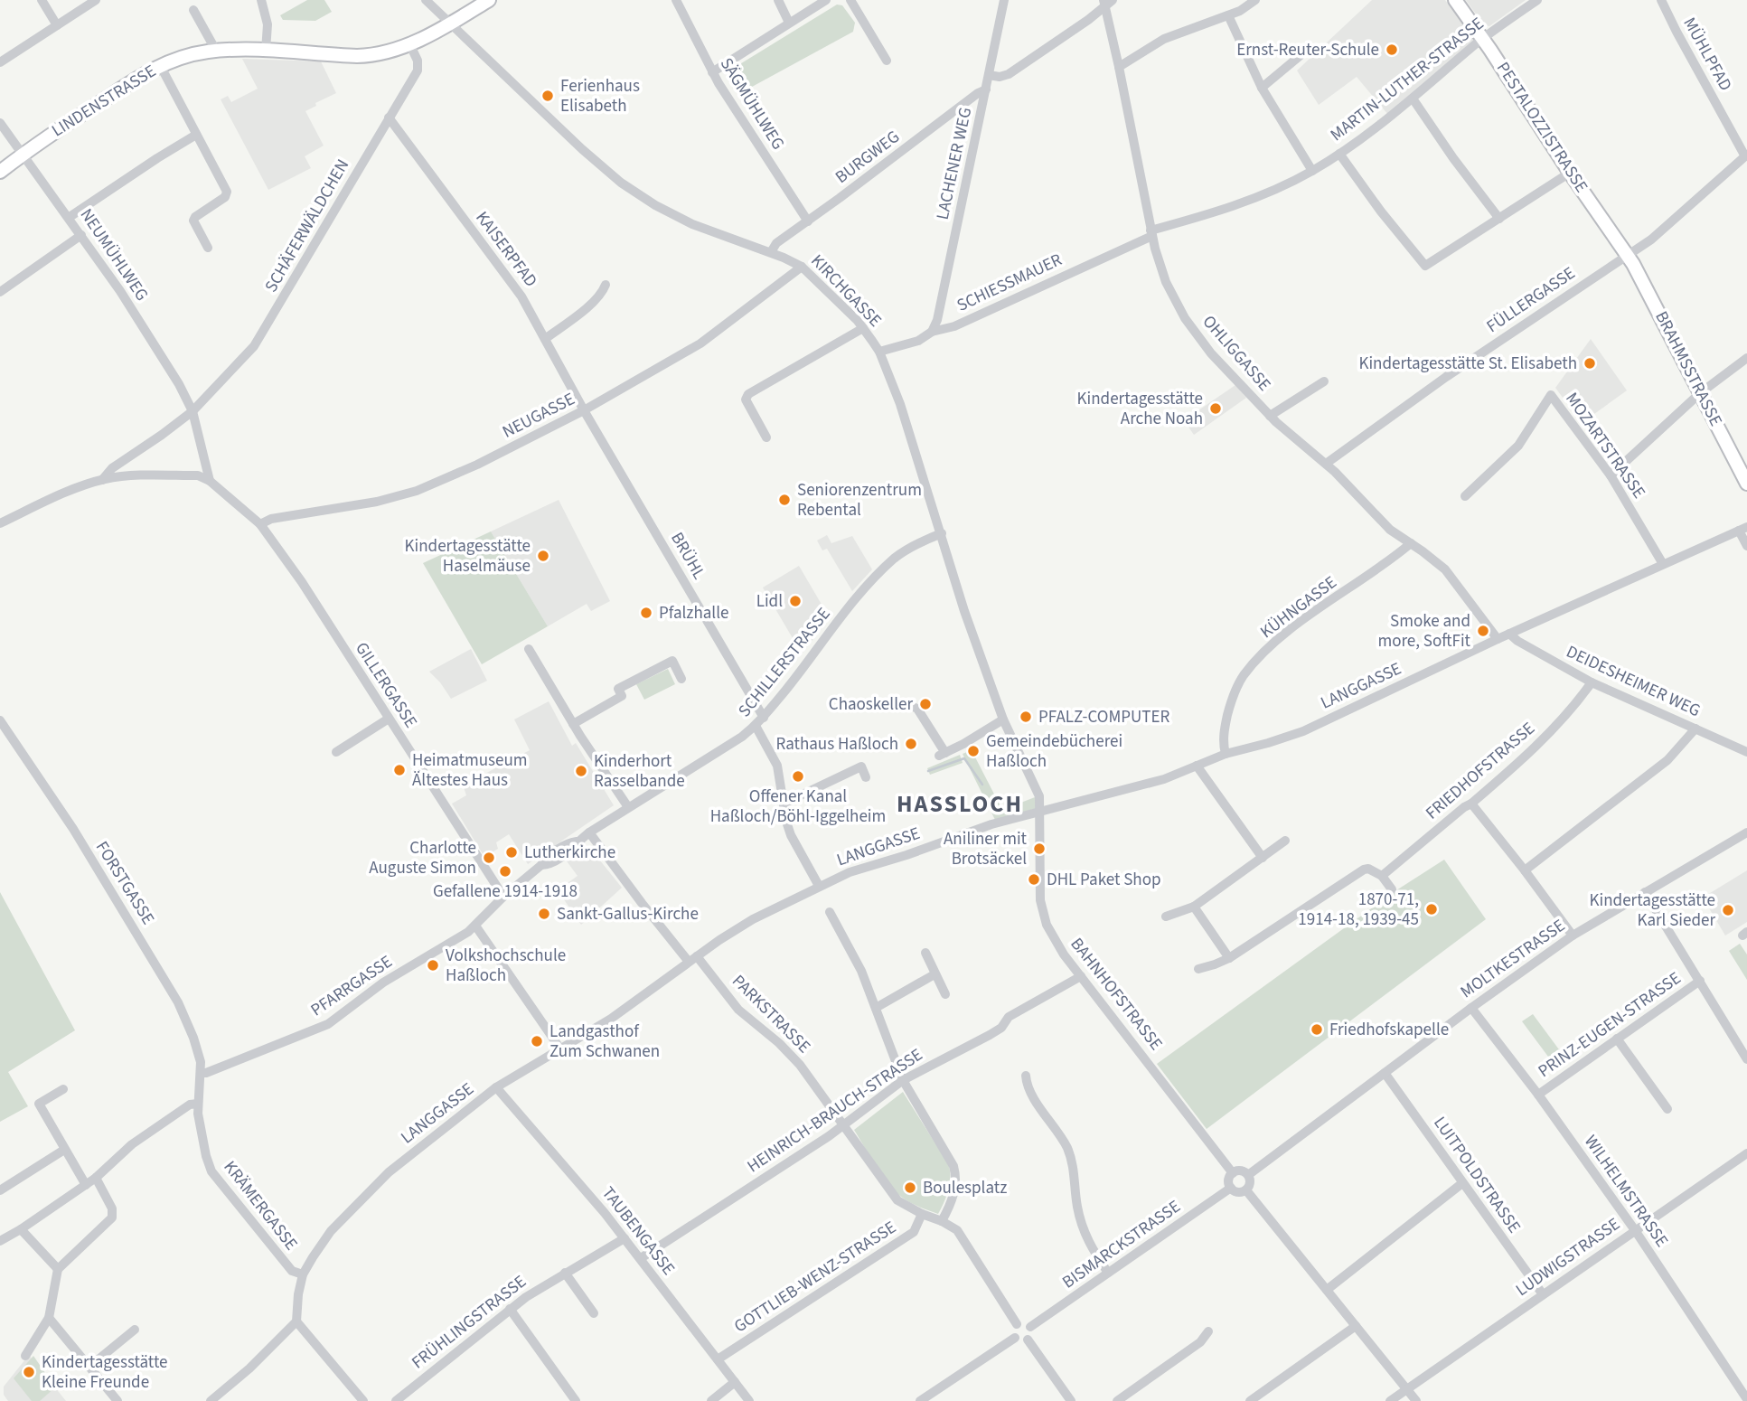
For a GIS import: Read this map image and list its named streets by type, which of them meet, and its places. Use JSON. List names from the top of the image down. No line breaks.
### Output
{"streets":{"main road":["LINDENSTRASSE","PESTALOZZISTRASSE","BRAHMSSTRASSE"],"street":["MÜHLPFAD","MARTIN-LUTHER-STRASSE","SÄGMÜHLWEG","BURGWEG","LACHENER WEG","SCHÄFERWÄLDCHEN","KAISERPFAD","NEUMÜHLWEG","SCHIESSMAUER","KIRCHGASSE","FÜLLERGASSE","OHLIGGASSE","NEUGASSE","MOZARTSTRASSE","BRÜHL","KÜHNGASSE","SCHILLERSTRASSE","DEIDESHEIMER WEG","GILLERGASSE","LANGGASSE","FRIEDHOFSTRASSE","FORSTGASSE","MOLTKESTRASSE","PFARRGASSE","BAHNHOFSTRASSE","PARKSTRASSE","PRINZ-EUGEN-STRASSE","HEINRICH-BRAUCH-STRASSE","LUITPOLDSTRASSE","WILHELMSTRASSE","KRÄMERGASSE","TAUBENGASSE","BISMARCKSTRASSE","LUDWIGSTRASSE","GOTTLIEB-WENZ-STRASSE","FRÜHLINGSTRASSE"]},"crossings":[["MÜHLPFAD","FÜLLERGASSE"],["MARTIN-LUTHER-STRASSE","PESTALOZZISTRASSE"],["MARTIN-LUTHER-STRASSE","SCHIESSMAUER"],["MARTIN-LUTHER-STRASSE","OHLIGGASSE"],["LINDENSTRASSE","SCHÄFERWÄLDCHEN"],["LINDENSTRASSE","NEUMÜHLWEG"],["LINDENSTRASSE","KIRCHGASSE"],["SÄGMÜHLWEG","BURGWEG"],["PESTALOZZISTRASSE","FÜLLERGASSE"],["PESTALOZZISTRASSE","BRAHMSSTRASSE"],["BURGWEG","LACHENER WEG"],["BURGWEG","KIRCHGASSE"],["LACHENER WEG","SCHIESSMAUER"],["SCHÄFERWÄLDCHEN","KAISERPFAD"],["SCHÄFERWÄLDCHEN","NEUMÜHLWEG"],["KAISERPFAD","NEUGASSE"],["KAISERPFAD","BRÜHL"],["NEUMÜHLWEG","GILLERGASSE"],["SCHIESSMAUER","KIRCHGASSE"],["SCHIESSMAUER","OHLIGGASSE"],["KIRCHGASSE","NEUGASSE"],["KIRCHGASSE","SCHILLERSTRASSE"],["KIRCHGASSE","LANGGASSE"],["KIRCHGASSE","BAHNHOFSTRASSE"],["FÜLLERGASSE","OHLIGGASSE"],["FÜLLERGASSE","BRAHMSSTRASSE"],["OHLIGGASSE","KÜHNGASSE"],["OHLIGGASSE","LANGGASSE"],["NEUGASSE","BRÜHL"],["NEUGASSE","GILLERGASSE"],["MOZARTSTRASSE","LANGGASSE"],["BRÜHL","SCHILLERSTRASSE"],["BRÜHL","LANGGASSE"],["KÜHNGASSE","LANGGASSE"],["SCHILLERSTRASSE","GILLERGASSE"],["SCHILLERSTRASSE","PFARRGASSE"],["SCHILLERSTRASSE","PARKSTRASSE"],["DEIDESHEIMER WEG","LANGGASSE"],["DEIDESHEIMER WEG","FRIEDHOFSTRASSE"],["GILLERGASSE","PFARRGASSE"],["LANGGASSE","BAHNHOFSTRASSE"],["LANGGASSE","PARKSTRASSE"],["LANGGASSE","KRÄMERGASSE"],["LANGGASSE","TAUBENGASSE"],["FORSTGASSE","PFARRGASSE"],["FORSTGASSE","KRÄMERGASSE"],["MOLTKESTRASSE","BAHNHOFSTRASSE"],["MOLTKESTRASSE","LUITPOLDSTRASSE"],["MOLTKESTRASSE","WILHELMSTRASSE"],["MOLTKESTRASSE","BISMARCKSTRASSE"],["PFARRGASSE","KRÄMERGASSE"],["BAHNHOFSTRASSE","HEINRICH-BRAUCH-STRASSE"],["BAHNHOFSTRASSE","BISMARCKSTRASSE"],["PARKSTRASSE","HEINRICH-BRAUCH-STRASSE"],["PARKSTRASSE","GOTTLIEB-WENZ-STRASSE"],["PRINZ-EUGEN-STRASSE","WILHELMSTRASSE"],["HEINRICH-BRAUCH-STRASSE","TAUBENGASSE"],["LUITPOLDSTRASSE","LUDWIGSTRASSE"],["WILHELMSTRASSE","LUDWIGSTRASSE"],["TAUBENGASSE","GOTTLIEB-WENZ-STRASSE"],["TAUBENGASSE","FRÜHLINGSTRASSE"]],"districts":["HASSLOCH"],"places":["Ernst-Reuter-Schule","Ferienhaus Elisabeth","Kindertagesstätte St. Elisabeth","Kindertagesstätte Arche Noah","Seniorenzentrum Rebental","Kindertagesstätte Haselmäuse","Lidl","Pfalzhalle","Smoke and more, SoftFit","Chaoskeller","PFALZ-COMPUTER","Rathaus Haßloch","Gemeindebücherei Haßloch","Heimatmuseum Ältestes Haus","Kinderhort Rasselbande","Offener Kanal Haßloch/Böhl-Iggelheim","Aniliner mit Brotsäckel","Lutherkirche","Charlotte Auguste Simon","Gefallene 1914-1918","DHL Paket Shop","1870-71, 1914-18, 1939-45","Kindertagesstätte Karl Sieder","Sankt-Gallus-Kirche","Volkshochschule Haßloch","Friedhofskapelle","Landgasthof Zum Schwanen","Boulesplatz","Kindertagesstätte Kleine Freunde"]}
